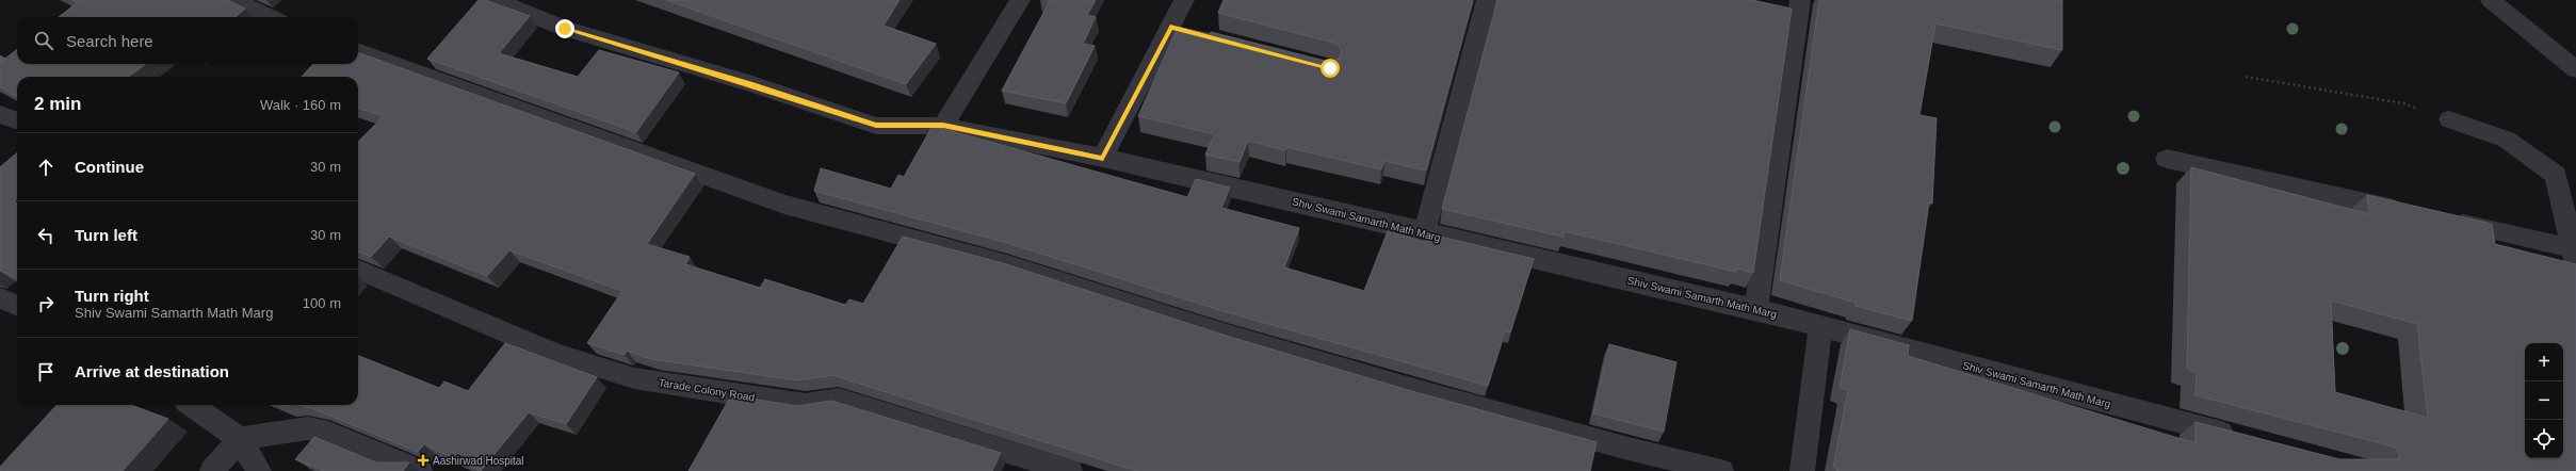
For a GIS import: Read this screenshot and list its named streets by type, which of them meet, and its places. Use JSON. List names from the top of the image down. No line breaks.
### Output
{"streets":{"street":["Shiv Swami Samarth Math Marg","Tarade Colony Road"]},"places":{"health":["Aashirwad Hospital"]},"page":{"search":"Search here","heading":["2 min","Walk · 160 m"],"list":[["Continue","30 m"],["Turn left","30 m"],["Turn right","Shiv Swami Samarth Math Marg","100 m"],"Arrive at destination"],"map_buttons":["+","−"]}}
